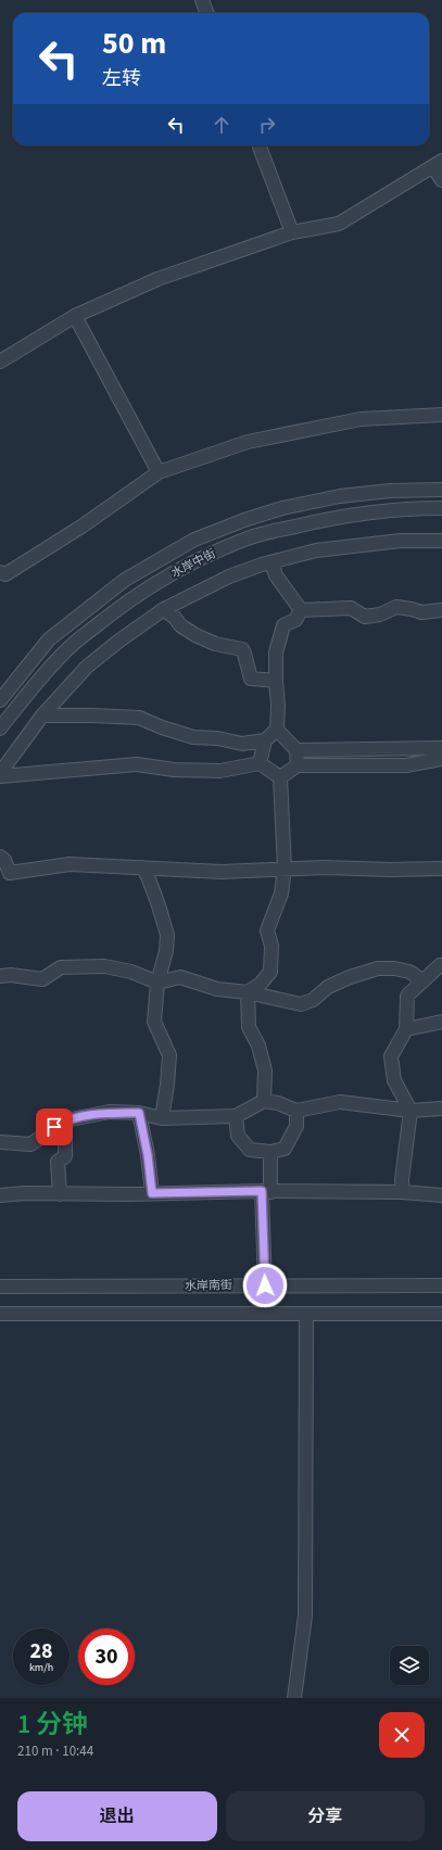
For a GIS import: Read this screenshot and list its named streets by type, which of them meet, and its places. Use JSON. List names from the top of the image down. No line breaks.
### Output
{"streets":{"street":["水岸中街","水岸南街"]},"page":{"turn":["50 m","左转"],"speed":"28 km/h","limit":"30","heading":["1 分钟","210 m · 10:44"],"buttons":["退出","分享"]}}
